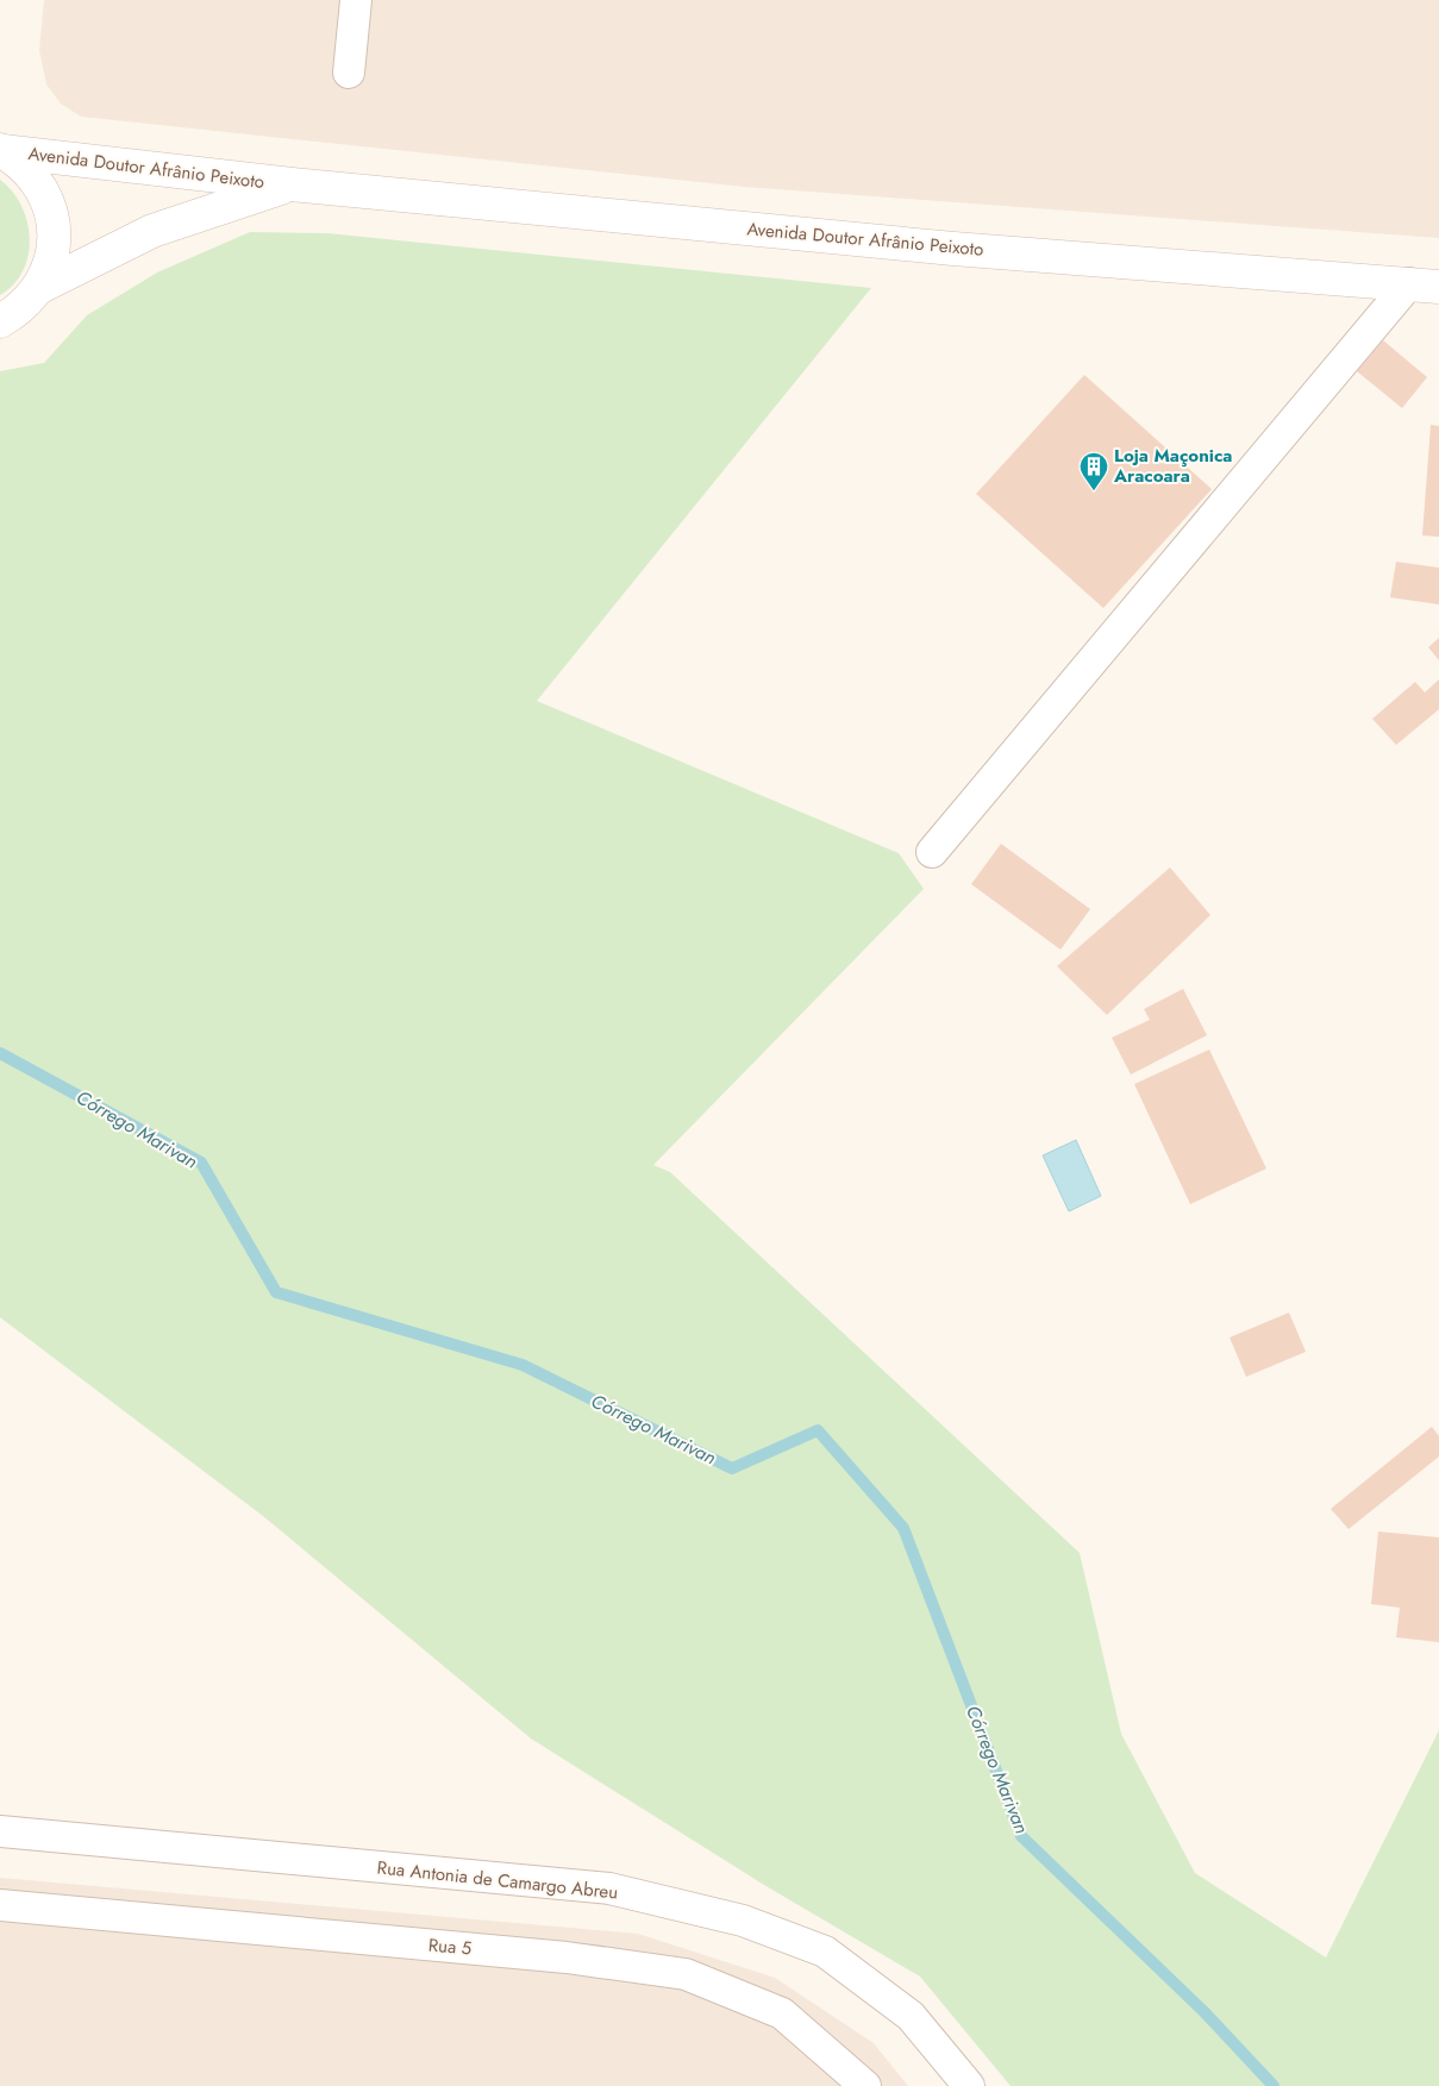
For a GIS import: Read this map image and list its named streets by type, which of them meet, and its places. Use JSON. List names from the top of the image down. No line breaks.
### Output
{"streets":{"street":["Avenida Doutor Afrânio Peixoto","Rua Antonia de Camargo Abreu","Rua 5"]},"water":["Córrego Marivan"],"places":{"building":["Loja Maçonica Aracoara"]}}
